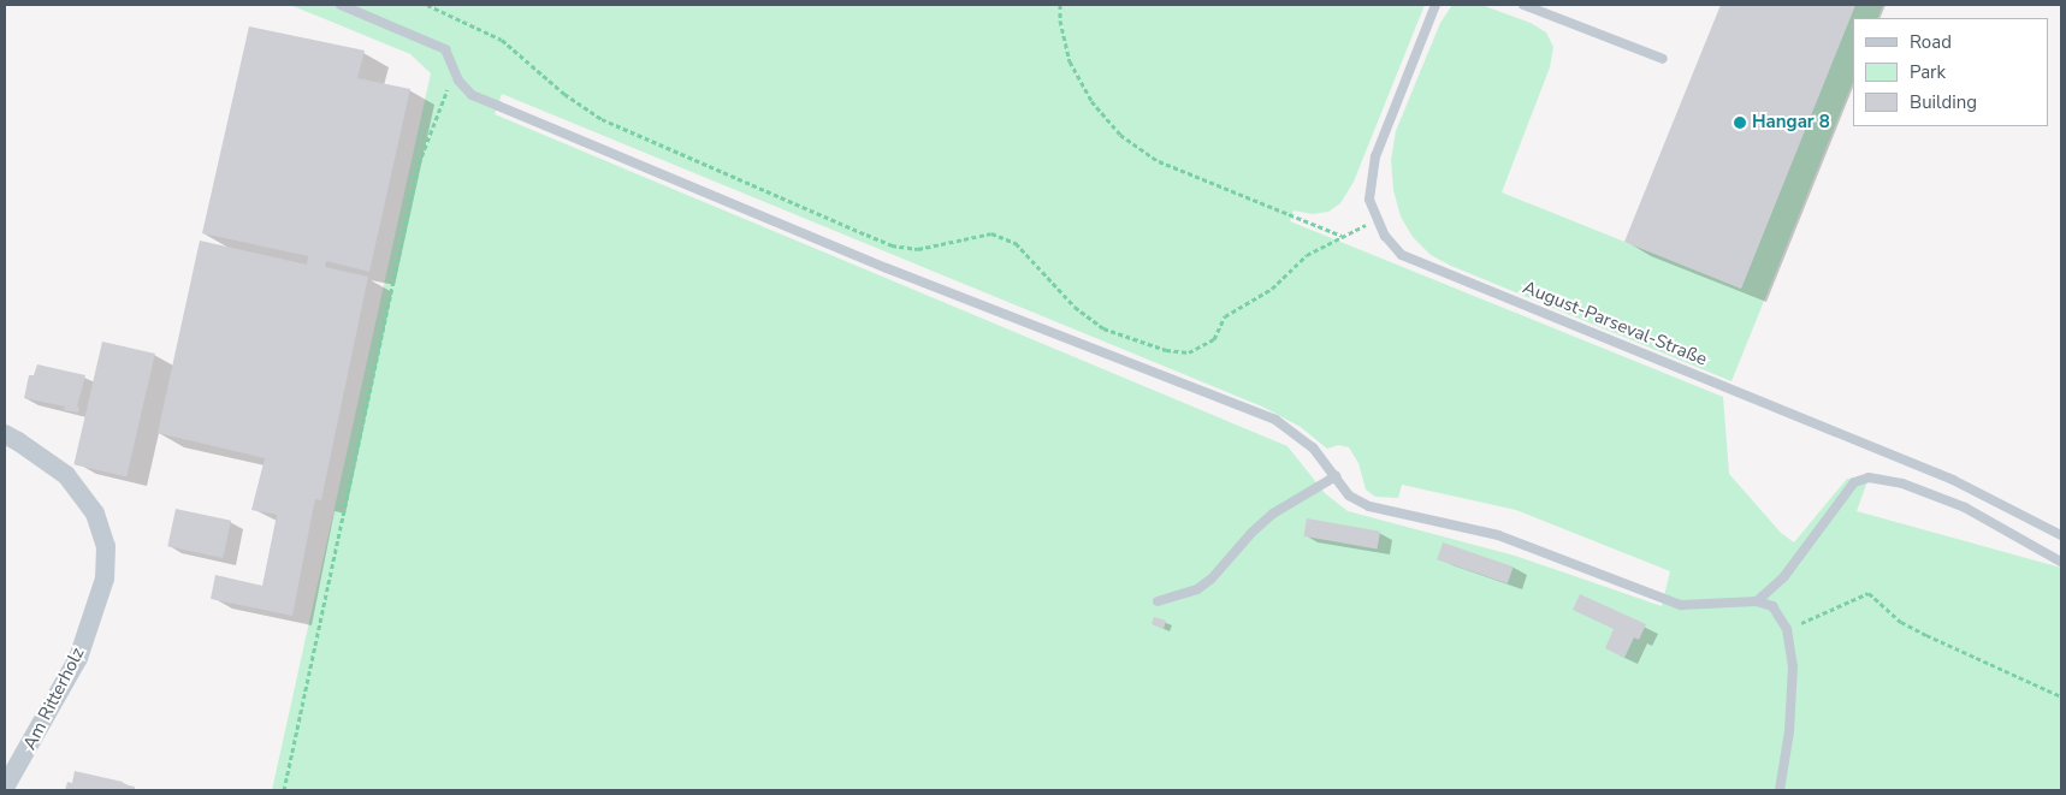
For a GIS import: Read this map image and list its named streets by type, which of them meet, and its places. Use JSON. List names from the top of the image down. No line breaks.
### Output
{"streets":{"street":["Am Ritterholz"],"lane":["August-Parseval-Straße"]},"places":["Hangar 8"],"legend":["Road","Park","Building"]}
